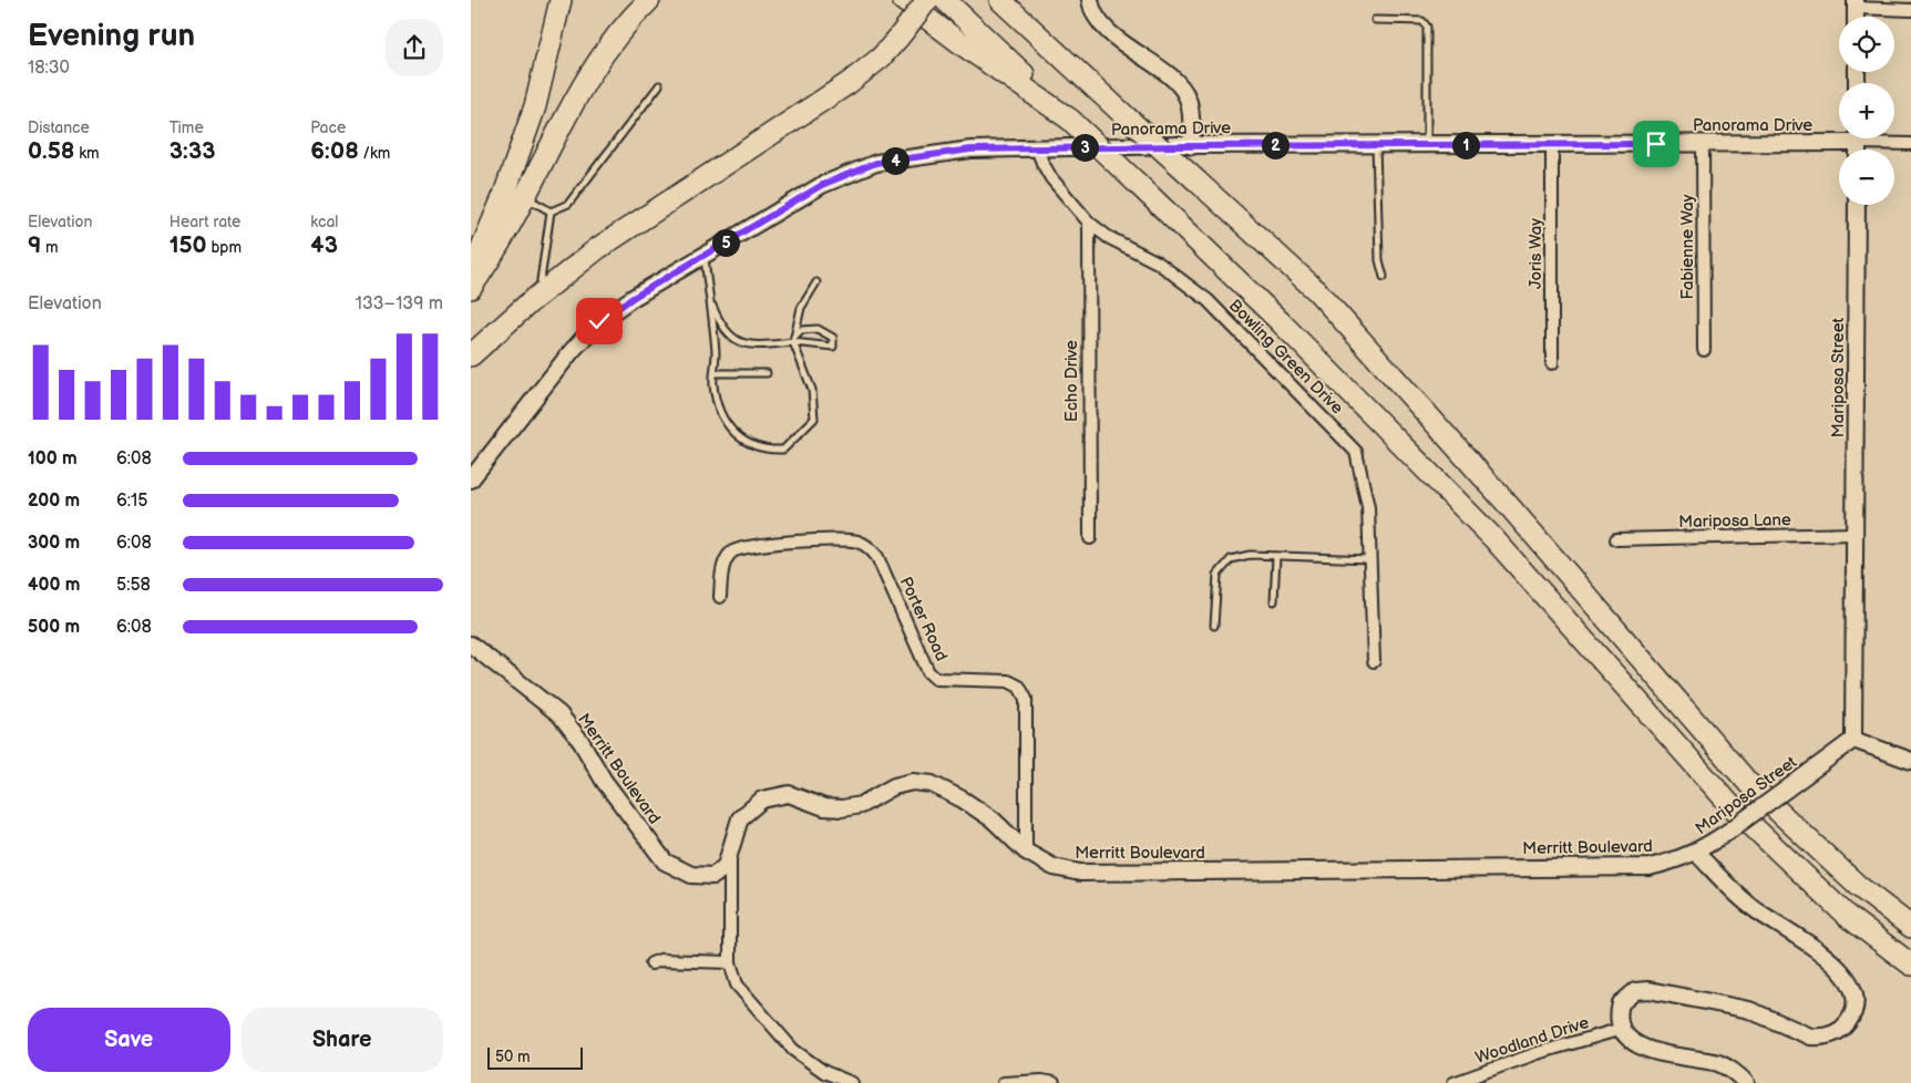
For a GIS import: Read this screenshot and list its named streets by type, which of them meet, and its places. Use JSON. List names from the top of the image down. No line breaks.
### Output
{"streets":{"street":["Panorama Drive","Fabienne Way","Joris Way","Bowling Green Drive","Mariposa Street","Echo Drive","Mariposa Lane","Porter Road","Merritt Boulevard","Woodland Drive"]},"crossings":[["Panorama Drive","Fabienne Way"],["Panorama Drive","Joris Way"],["Panorama Drive","Bowling Green Drive"],["Bowling Green Drive","Echo Drive"],["Mariposa Street","Mariposa Lane"],["Mariposa Street","Merritt Boulevard"],["Mariposa Street","Woodland Drive"],["Porter Road","Merritt Boulevard"]],"scale_bar":"50 m","page":{"heading":["Evening run","18:30"],"map_buttons":["+","−"],"stats":[["Distance","0.58 km"],["Time","3:33"],["Pace","6:08 /km"],["Elevation","9 m"],["Heart rate","150 bpm"],["kcal","43"]],"pins":["1","2","3","4","5"],"chart":["Elevation","133–139 m"],"list":[{"name":"100 m","note":"6:08"},{"name":"200 m","note":"6:15"},{"name":"300 m","note":"6:08"},{"name":"400 m","note":"5:58"},{"name":"500 m","note":"6:08"}],"buttons":["Save","Share"],"scale":"50 m"}}
